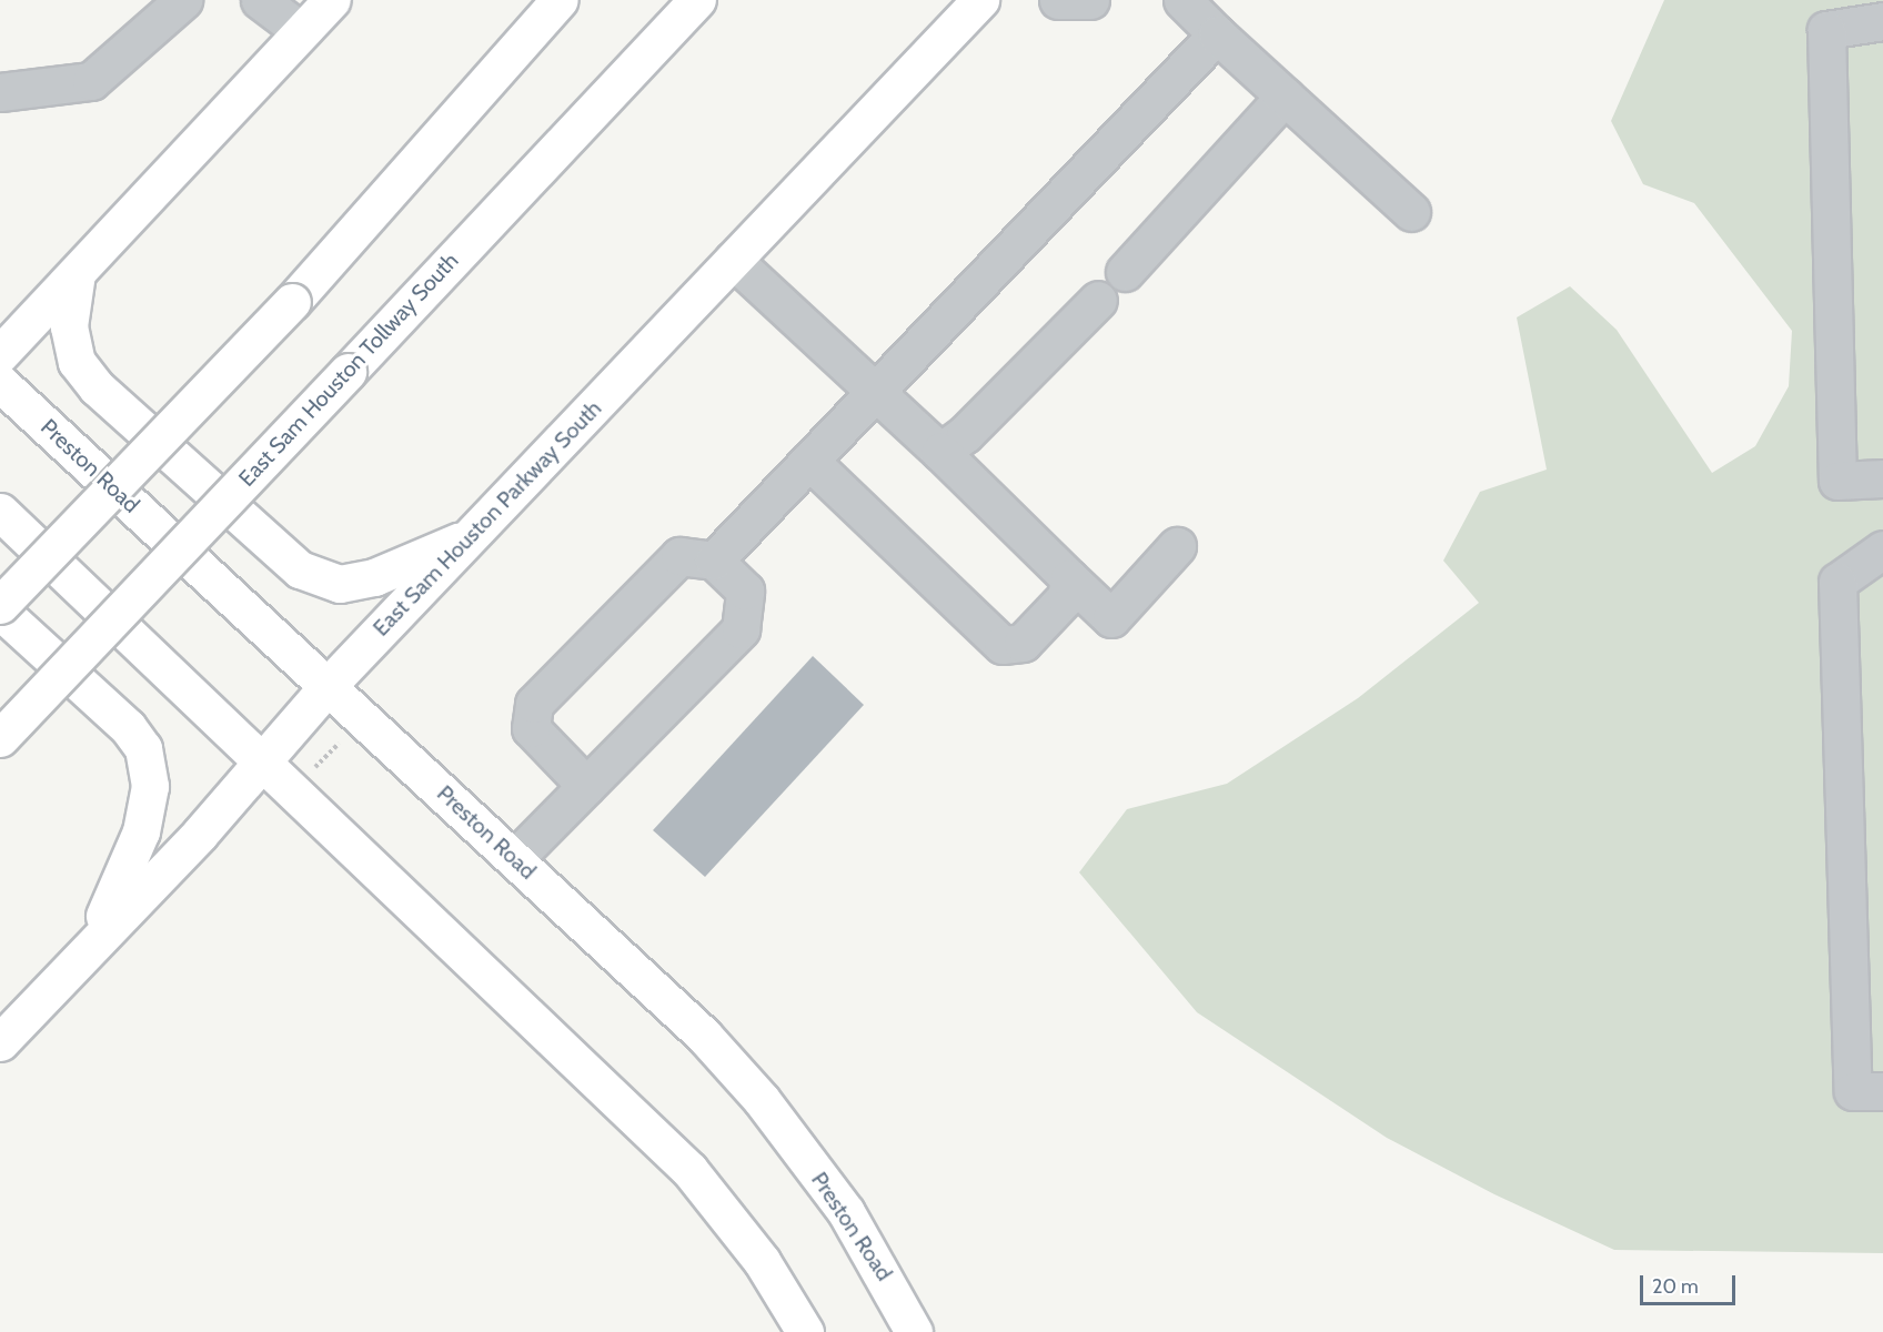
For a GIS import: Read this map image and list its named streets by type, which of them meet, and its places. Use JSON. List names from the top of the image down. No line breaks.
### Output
{"streets":{"main road":["East Sam Houston Tollway South","Preston Road","East Sam Houston Parkway South"]},"crossings":[["Preston Road","East Sam Houston Parkway South"]],"scale_bar":"20 m"}
